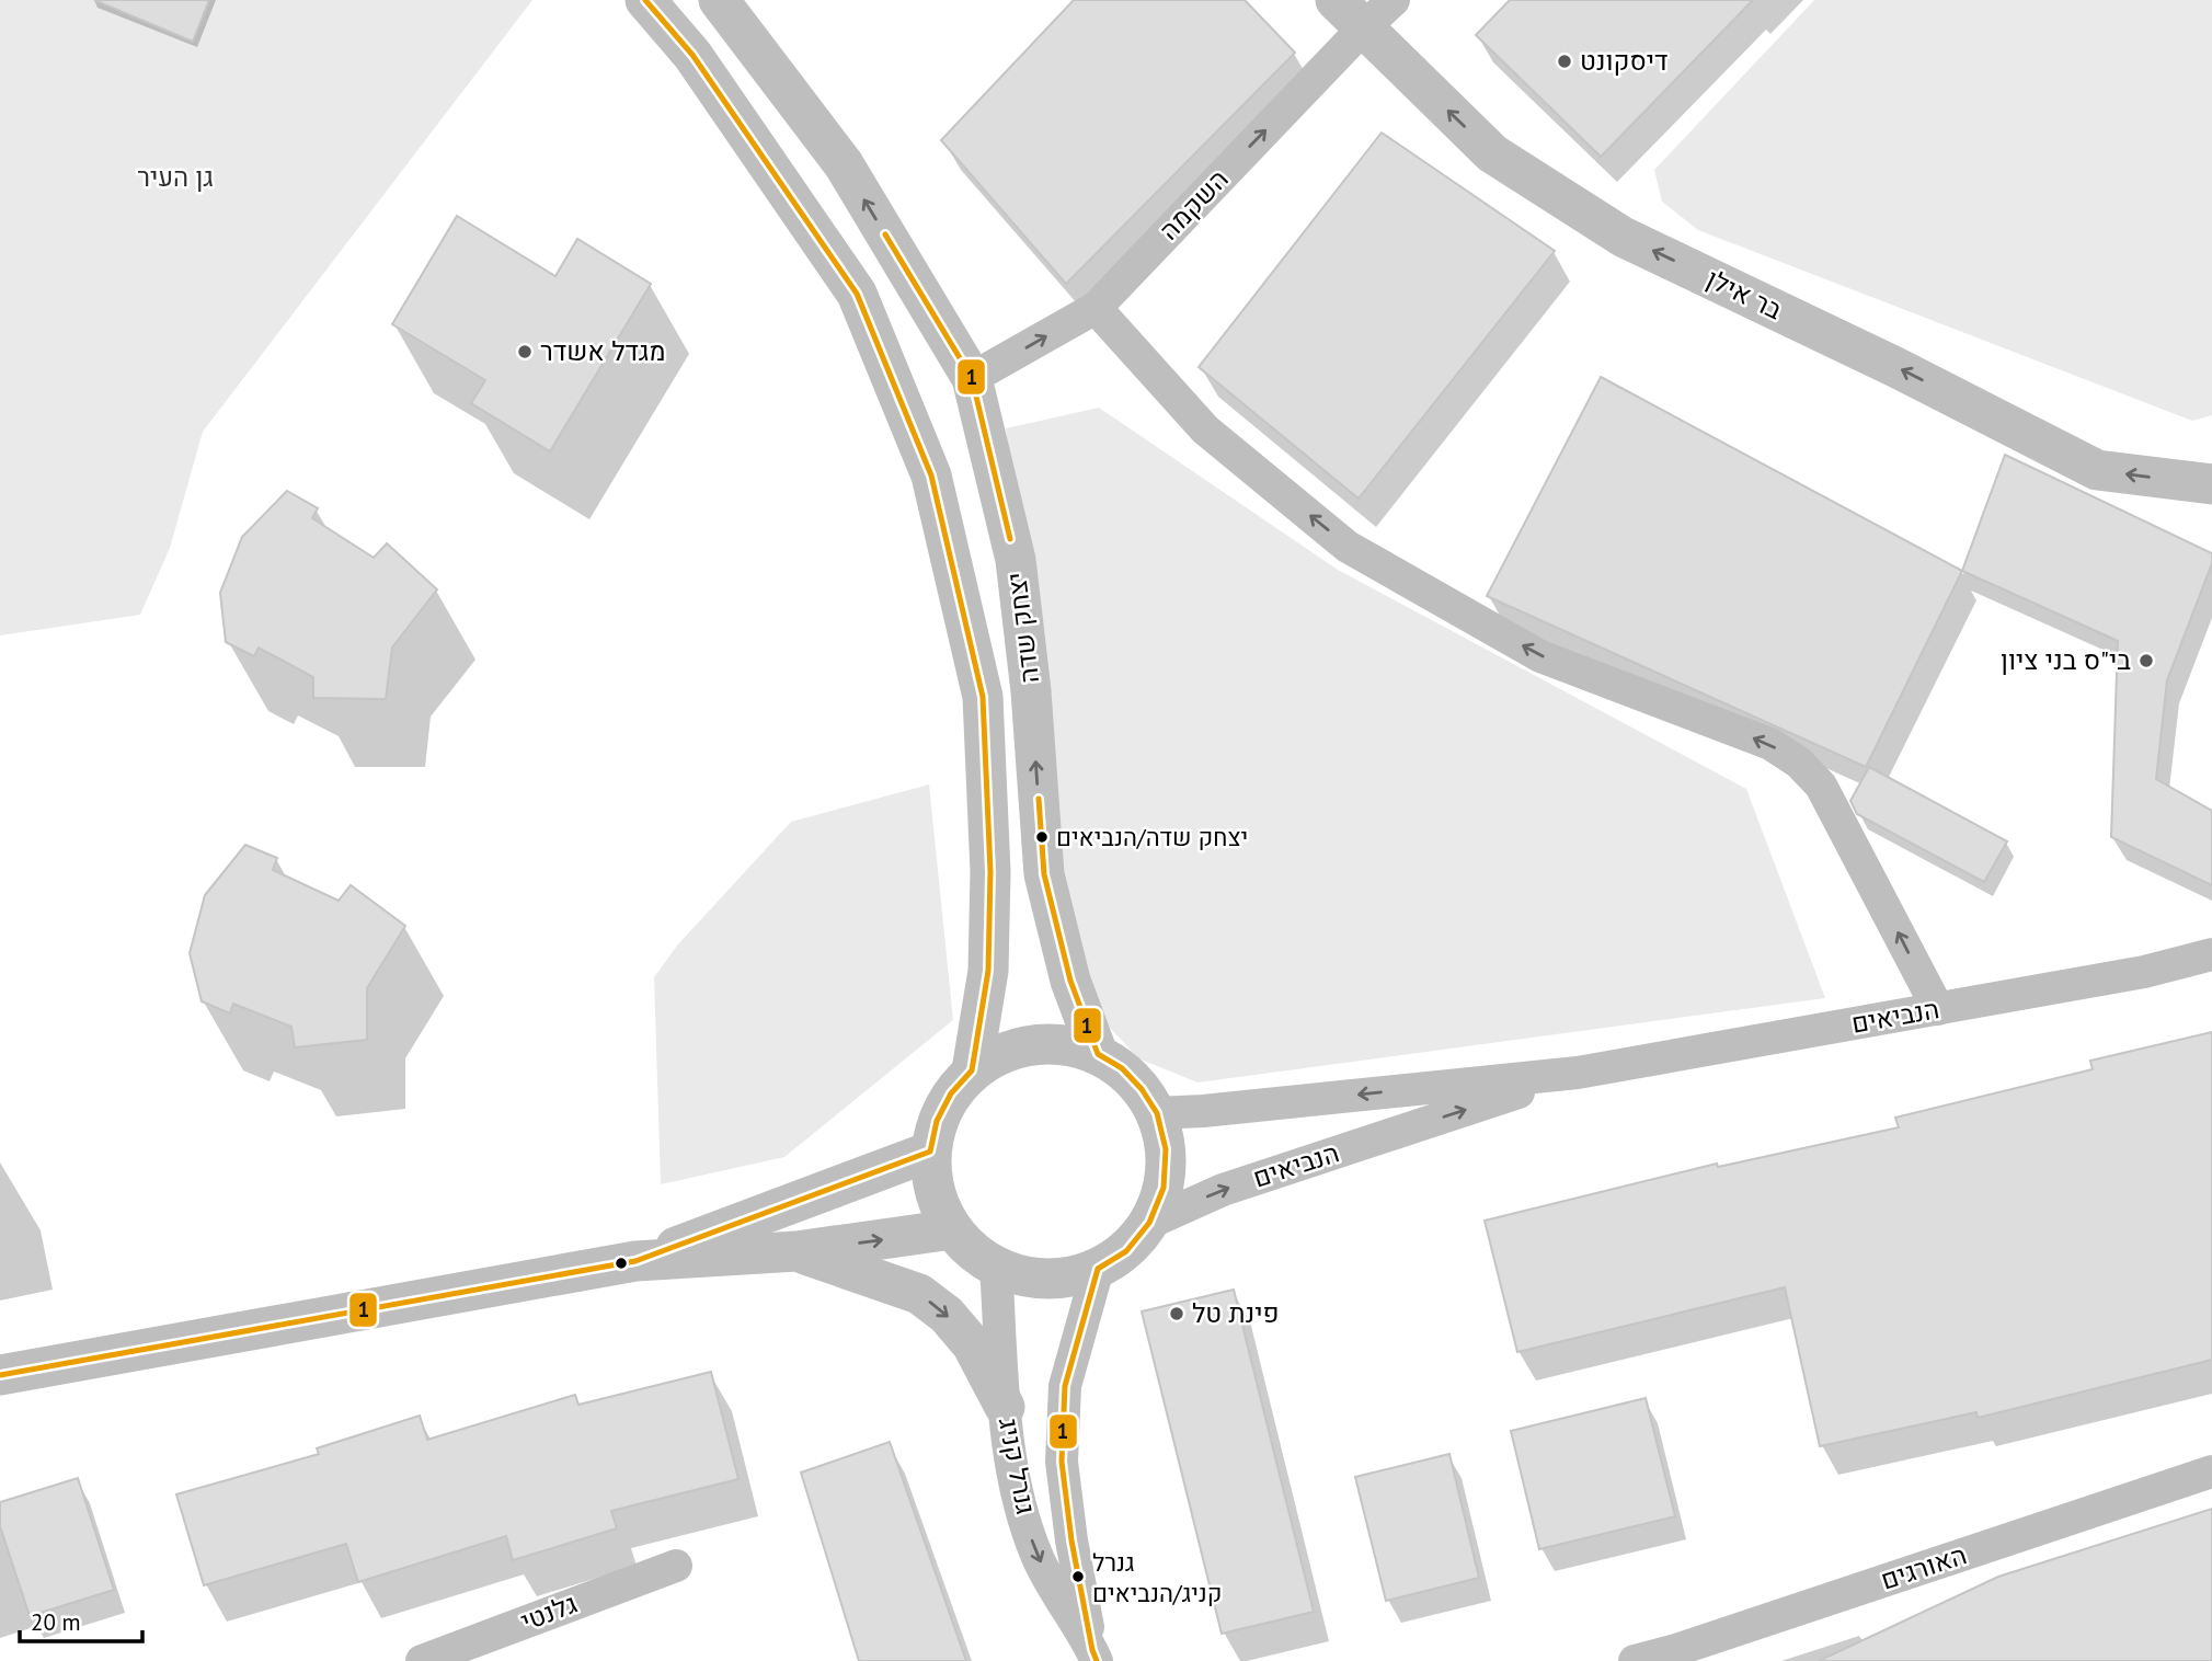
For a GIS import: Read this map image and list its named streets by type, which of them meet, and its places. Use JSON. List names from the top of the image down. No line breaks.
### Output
{"streets":{"street":["השקמה","בר אילן","יצחק שדה","הנביאים","גנרל קניג","האורגים","גלנטי"]},"crossings":[["השקמה","בר אילן"],["השקמה","יצחק שדה"],["יצחק שדה","הנביאים"],["יצחק שדה","גנרל קניג"],["הנביאים","גנרל קניג"]],"one_way":["השקמה","בר אילן"],"parks":["גן העיר"],"places":["דיסקונט","מגדל אשדר","בי\"ס בני ציון","יצחק שדה/הנביאים","פינת טל","גנרל קניג/הנביאים"],"lines":["transit line 1"],"scale_bar":"20 m"}
